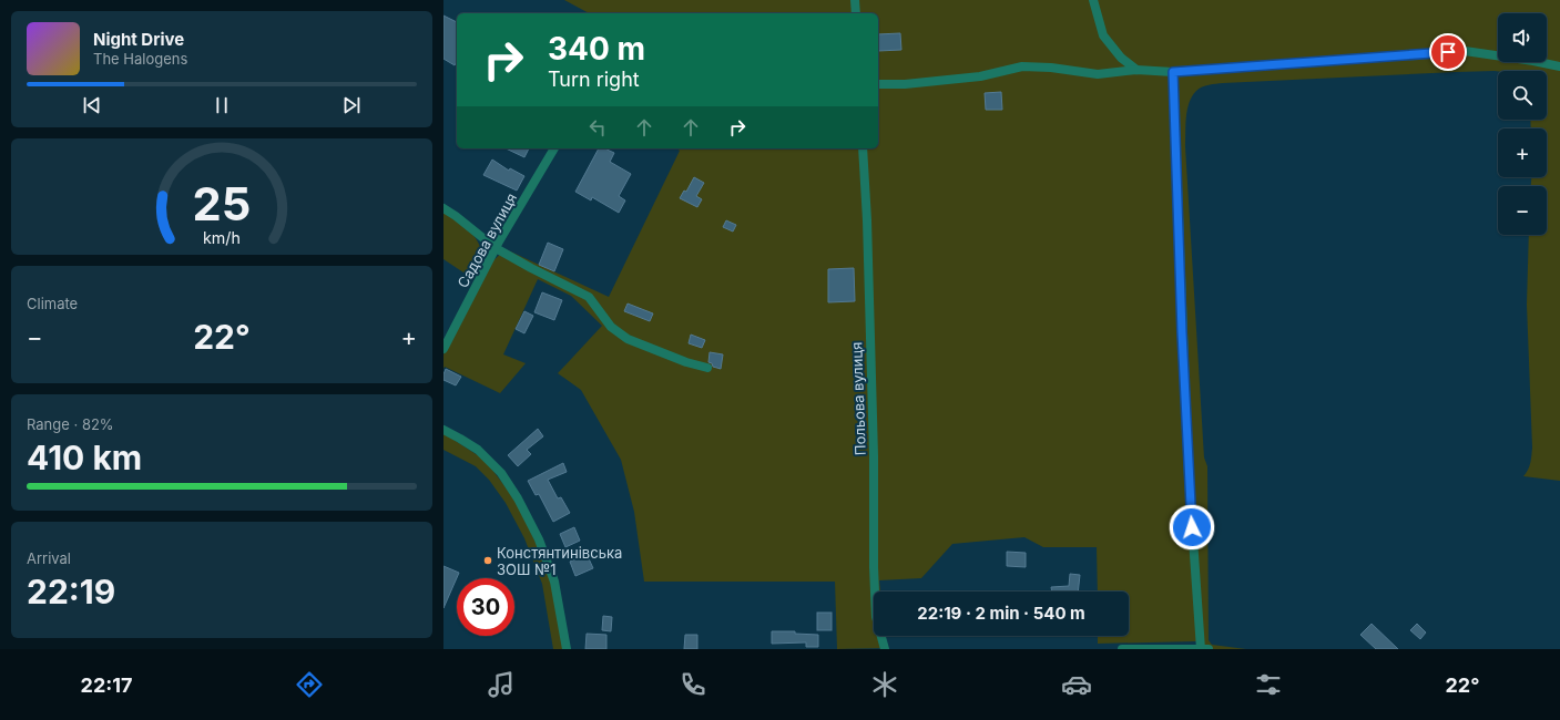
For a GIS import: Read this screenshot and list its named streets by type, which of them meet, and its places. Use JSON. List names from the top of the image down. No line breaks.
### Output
{"streets":{"street":["Садова вулиця","Польова вулиця"]},"places":["Констянтинівська ЗОШ №1"],"page":{"map_buttons":["+","−"],"turn":["340 m","Turn right"],"song":["Night Drive","The Halogens"],"tile":["Climate",["Range · 82%","410 km"],["Arrival","22:19"]],"heat":["−","22°","+"],"limit":"30","trip":"22:19 · 2 min · 540 m","tabs":["22:17","22°"],"gauge":["25","km/h"]}}
